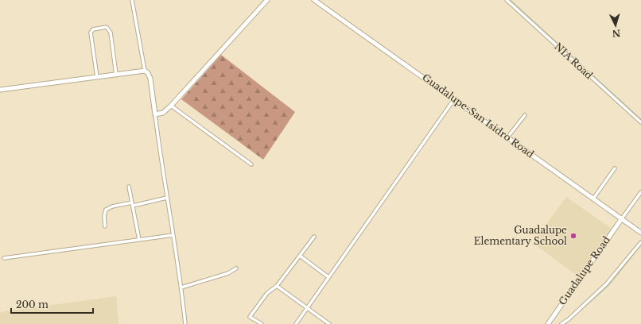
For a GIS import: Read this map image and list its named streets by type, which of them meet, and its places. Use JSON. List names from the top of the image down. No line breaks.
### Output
{"streets":{"street":["NIA Road","Guadalupe-San Isidro Road","Guadalupe Road"]},"crossings":[["Guadalupe-San Isidro Road","Guadalupe Road"]],"places":["Guadalupe Elementary School"],"scale_bar":"200 m","north":"bottom"}
